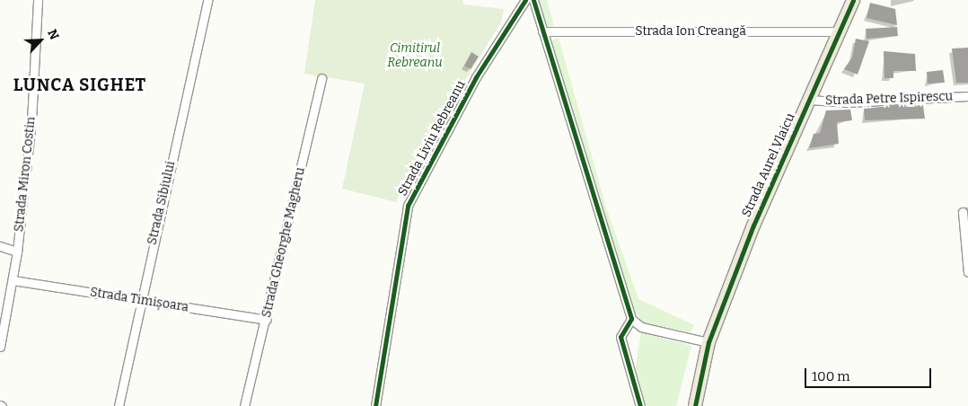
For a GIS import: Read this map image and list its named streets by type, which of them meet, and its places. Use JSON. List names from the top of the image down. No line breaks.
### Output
{"streets":{"main road":["Strada Aurel Vlaicu"],"street":["Strada Ion Creangă","Strada Petre Ispirescu","Strada Liviu Rebreanu","Strada Miron Costin","Strada Sibiului","Strada Gheorghe Magheru","Strada Timișoara"]},"crossings":[["Strada Ion Creangă","Strada Aurel Vlaicu"],["Strada Petre Ispirescu","Strada Aurel Vlaicu"],["Strada Miron Costin","Strada Timișoara"],["Strada Sibiului","Strada Timișoara"],["Strada Gheorghe Magheru","Strada Timișoara"]],"districts":["LUNCA SIGHET"],"parks":["Cimitirul Rebreanu"],"scale_bar":"100 m","north":"top right"}
